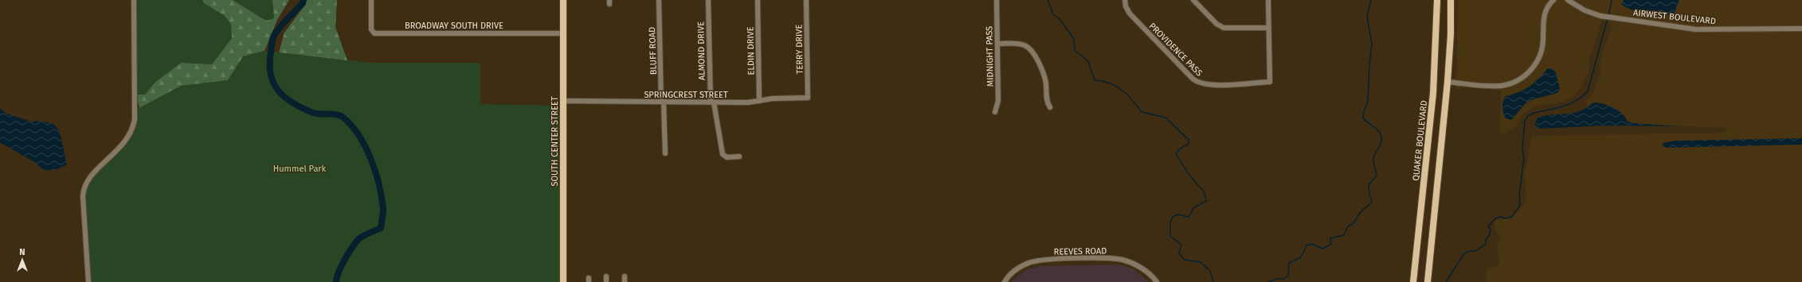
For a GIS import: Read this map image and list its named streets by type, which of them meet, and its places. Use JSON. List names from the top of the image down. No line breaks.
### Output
{"streets":{"main road":["QUAKER BOULEVARD","SOUTH CENTER STREET"],"street":["AIRWEST BOULEVARD","BROADWAY SOUTH DRIVE","TERRY DRIVE","PROVIDENCE PASS","BLUFF ROAD","ALMOND DRIVE","ELDIN DRIVE","MIDNIGHT PASS","SPRINGCREST STREET","REEVES ROAD"]},"crossings":[["BROADWAY SOUTH DRIVE","SOUTH CENTER STREET"],["TERRY DRIVE","SPRINGCREST STREET"],["BLUFF ROAD","SPRINGCREST STREET"],["ALMOND DRIVE","SPRINGCREST STREET"],["ELDIN DRIVE","SPRINGCREST STREET"],["SPRINGCREST STREET","SOUTH CENTER STREET"]],"parks":["Hummel Park"],"north":"top"}
